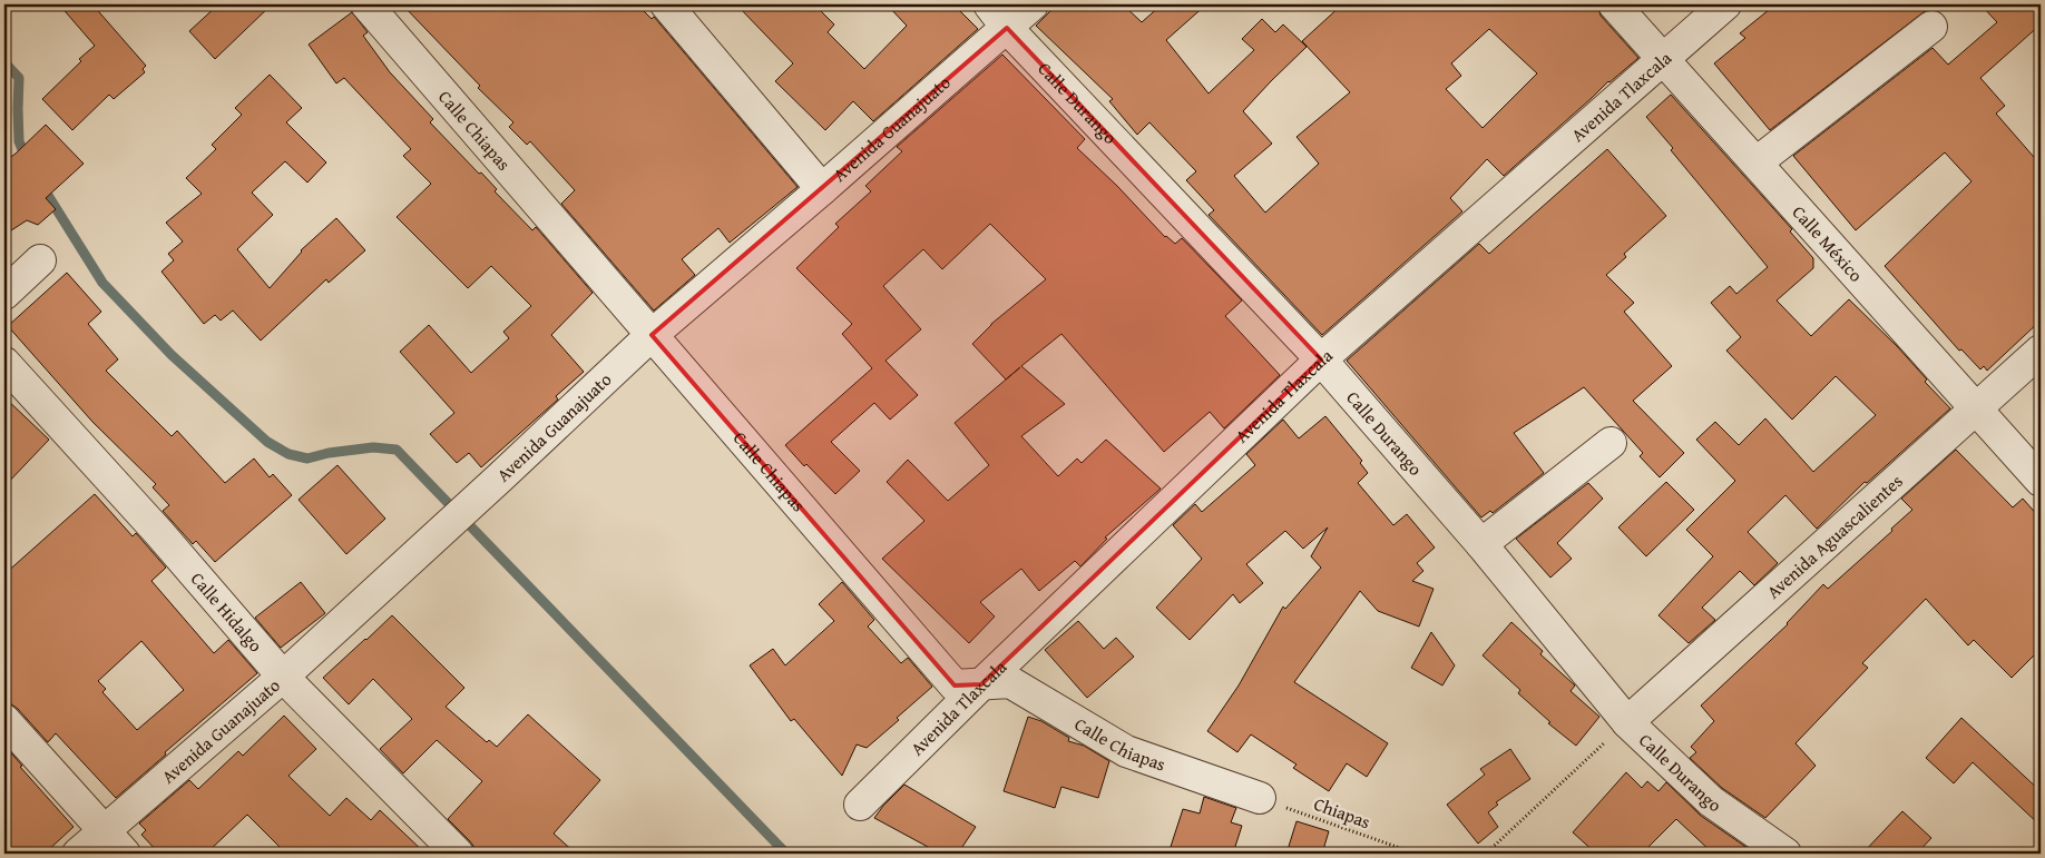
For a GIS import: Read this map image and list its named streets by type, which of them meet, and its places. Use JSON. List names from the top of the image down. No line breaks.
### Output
{"streets":{"street":["Avenida Tlaxcala","Calle Durango","Avenida Guanajuato","Calle Chiapas","Calle México","Avenida Aguascalientes","Calle Hidalgo"],"path":["Chiapas"]},"crossings":[["Avenida Tlaxcala","Calle Durango"],["Avenida Tlaxcala","Calle Chiapas"],["Avenida Tlaxcala","Calle México"],["Calle Durango","Avenida Guanajuato"],["Calle Durango","Avenida Aguascalientes"],["Avenida Guanajuato","Calle Chiapas"],["Avenida Guanajuato","Calle Hidalgo"],["Calle Chiapas","Chiapas"],["Calle México","Avenida Aguascalientes"]]}
